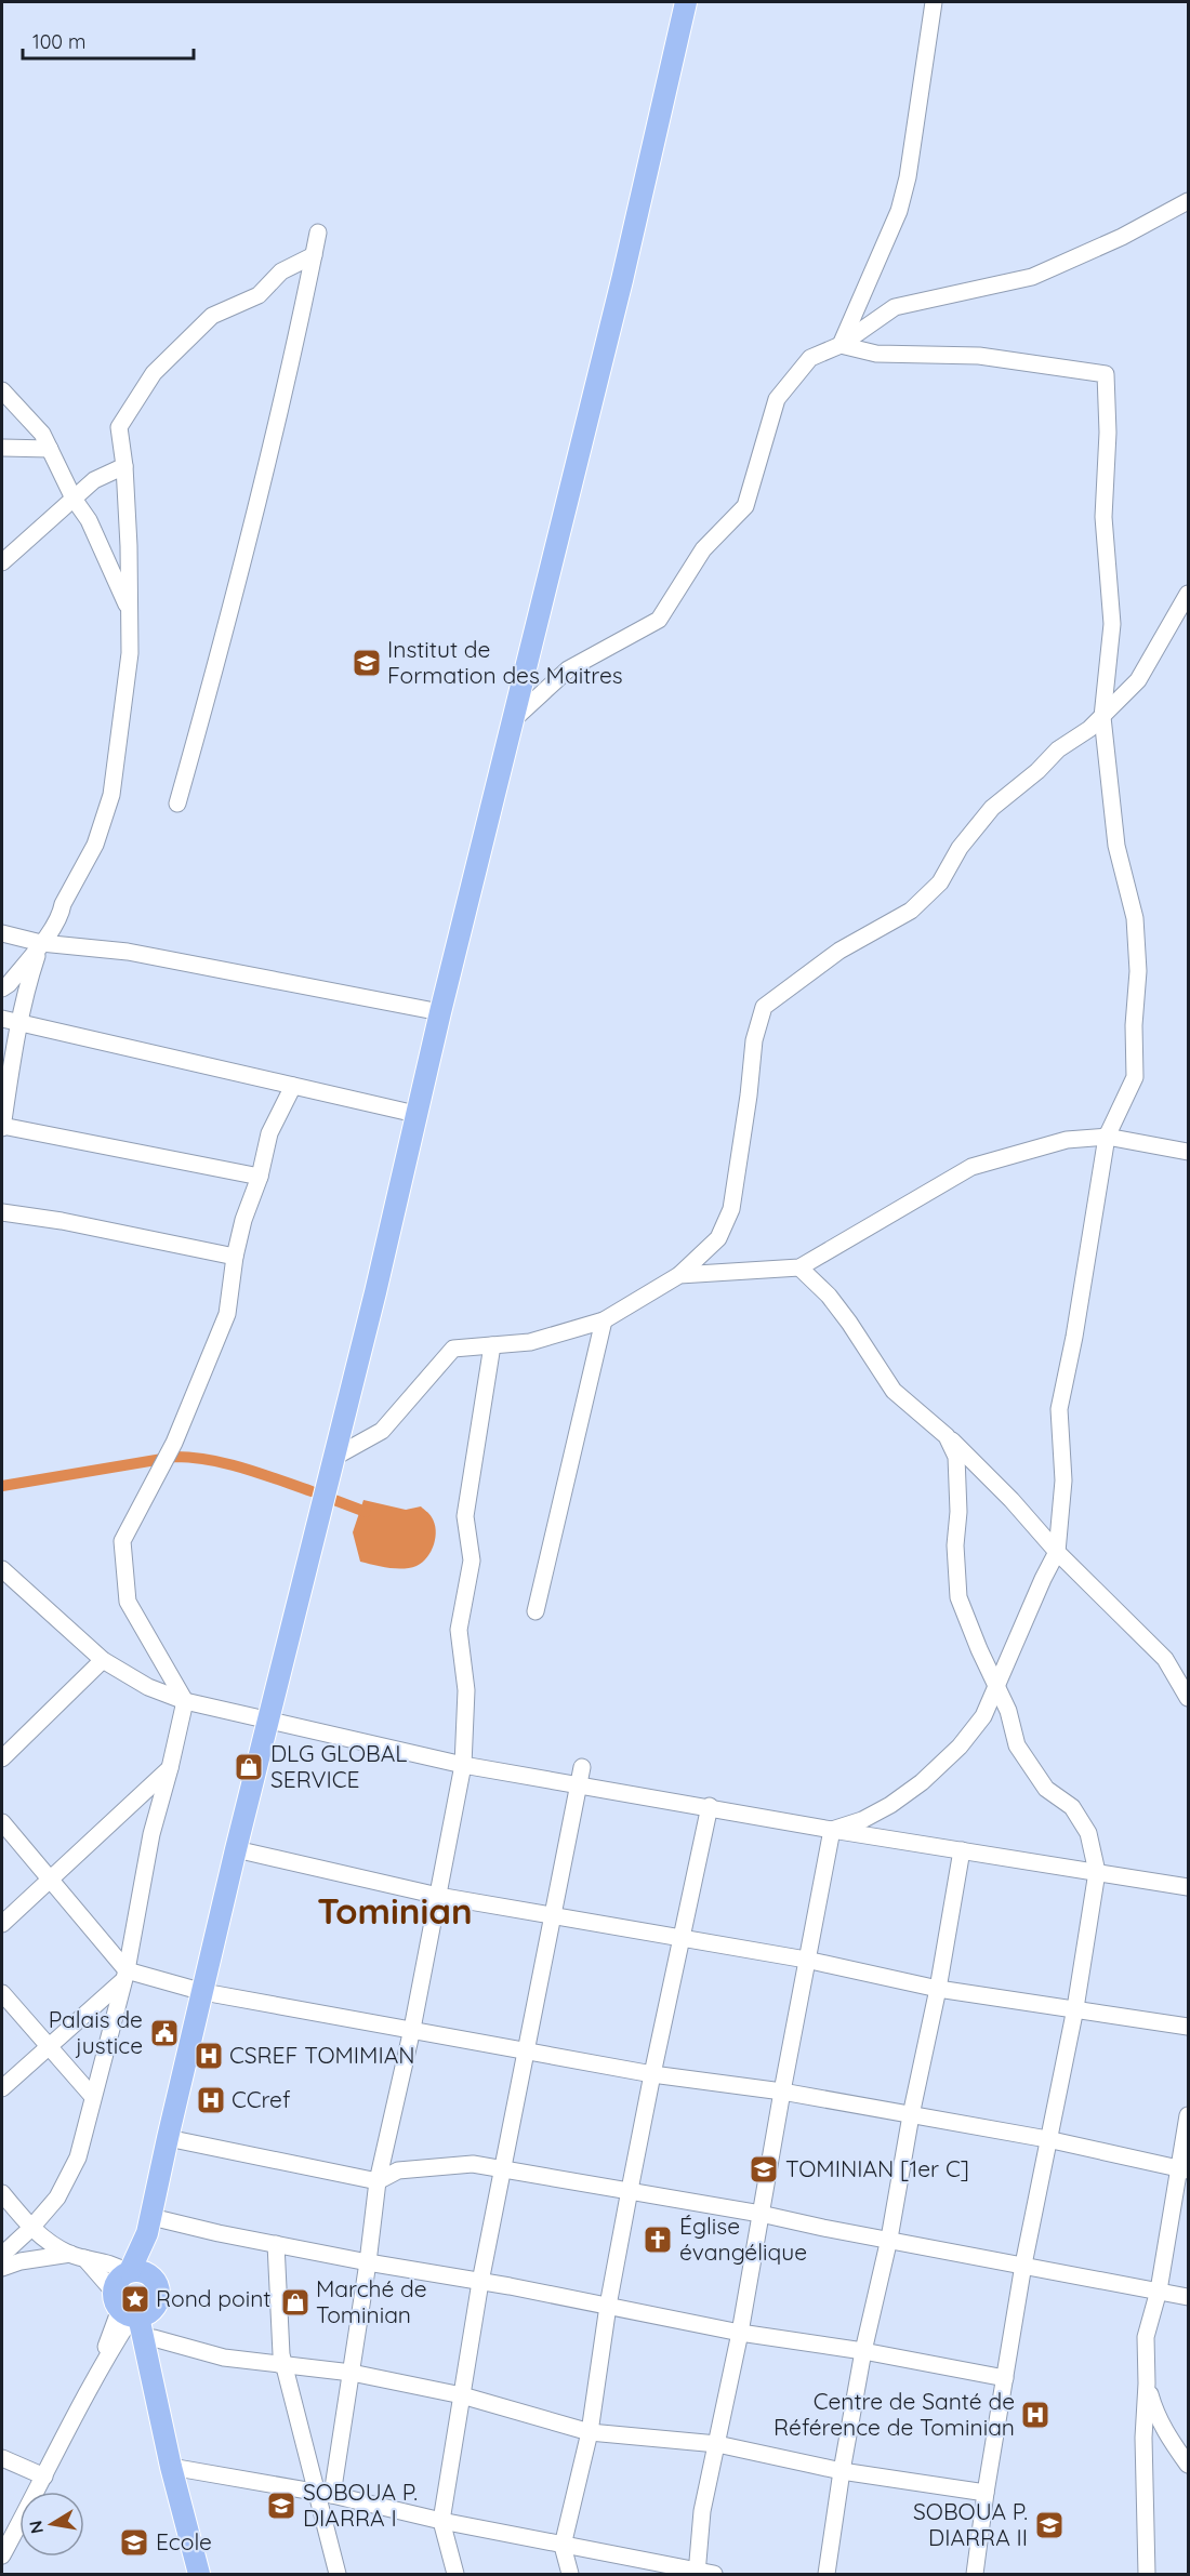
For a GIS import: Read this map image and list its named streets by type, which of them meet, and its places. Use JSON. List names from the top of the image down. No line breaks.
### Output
{"districts":["Tominian"],"places":{"school or university":["Institut de Formation des Maitres","TOMINIAN [1er C]","SOBOUA P. DIARRA I","SOBOUA P. DIARRA II","Ecole"],"shop":["DLG GLOBAL SERVICE","Marché de Tominian"],"public building":["Palais de justice"],"hospital":["CSREF TOMIMIAN","CCref","Centre de Santé de Référence de Tominian"],"church":["Église évangélique"],"place":["Rond point"]},"scale_bar":"100 m","north":"left"}
